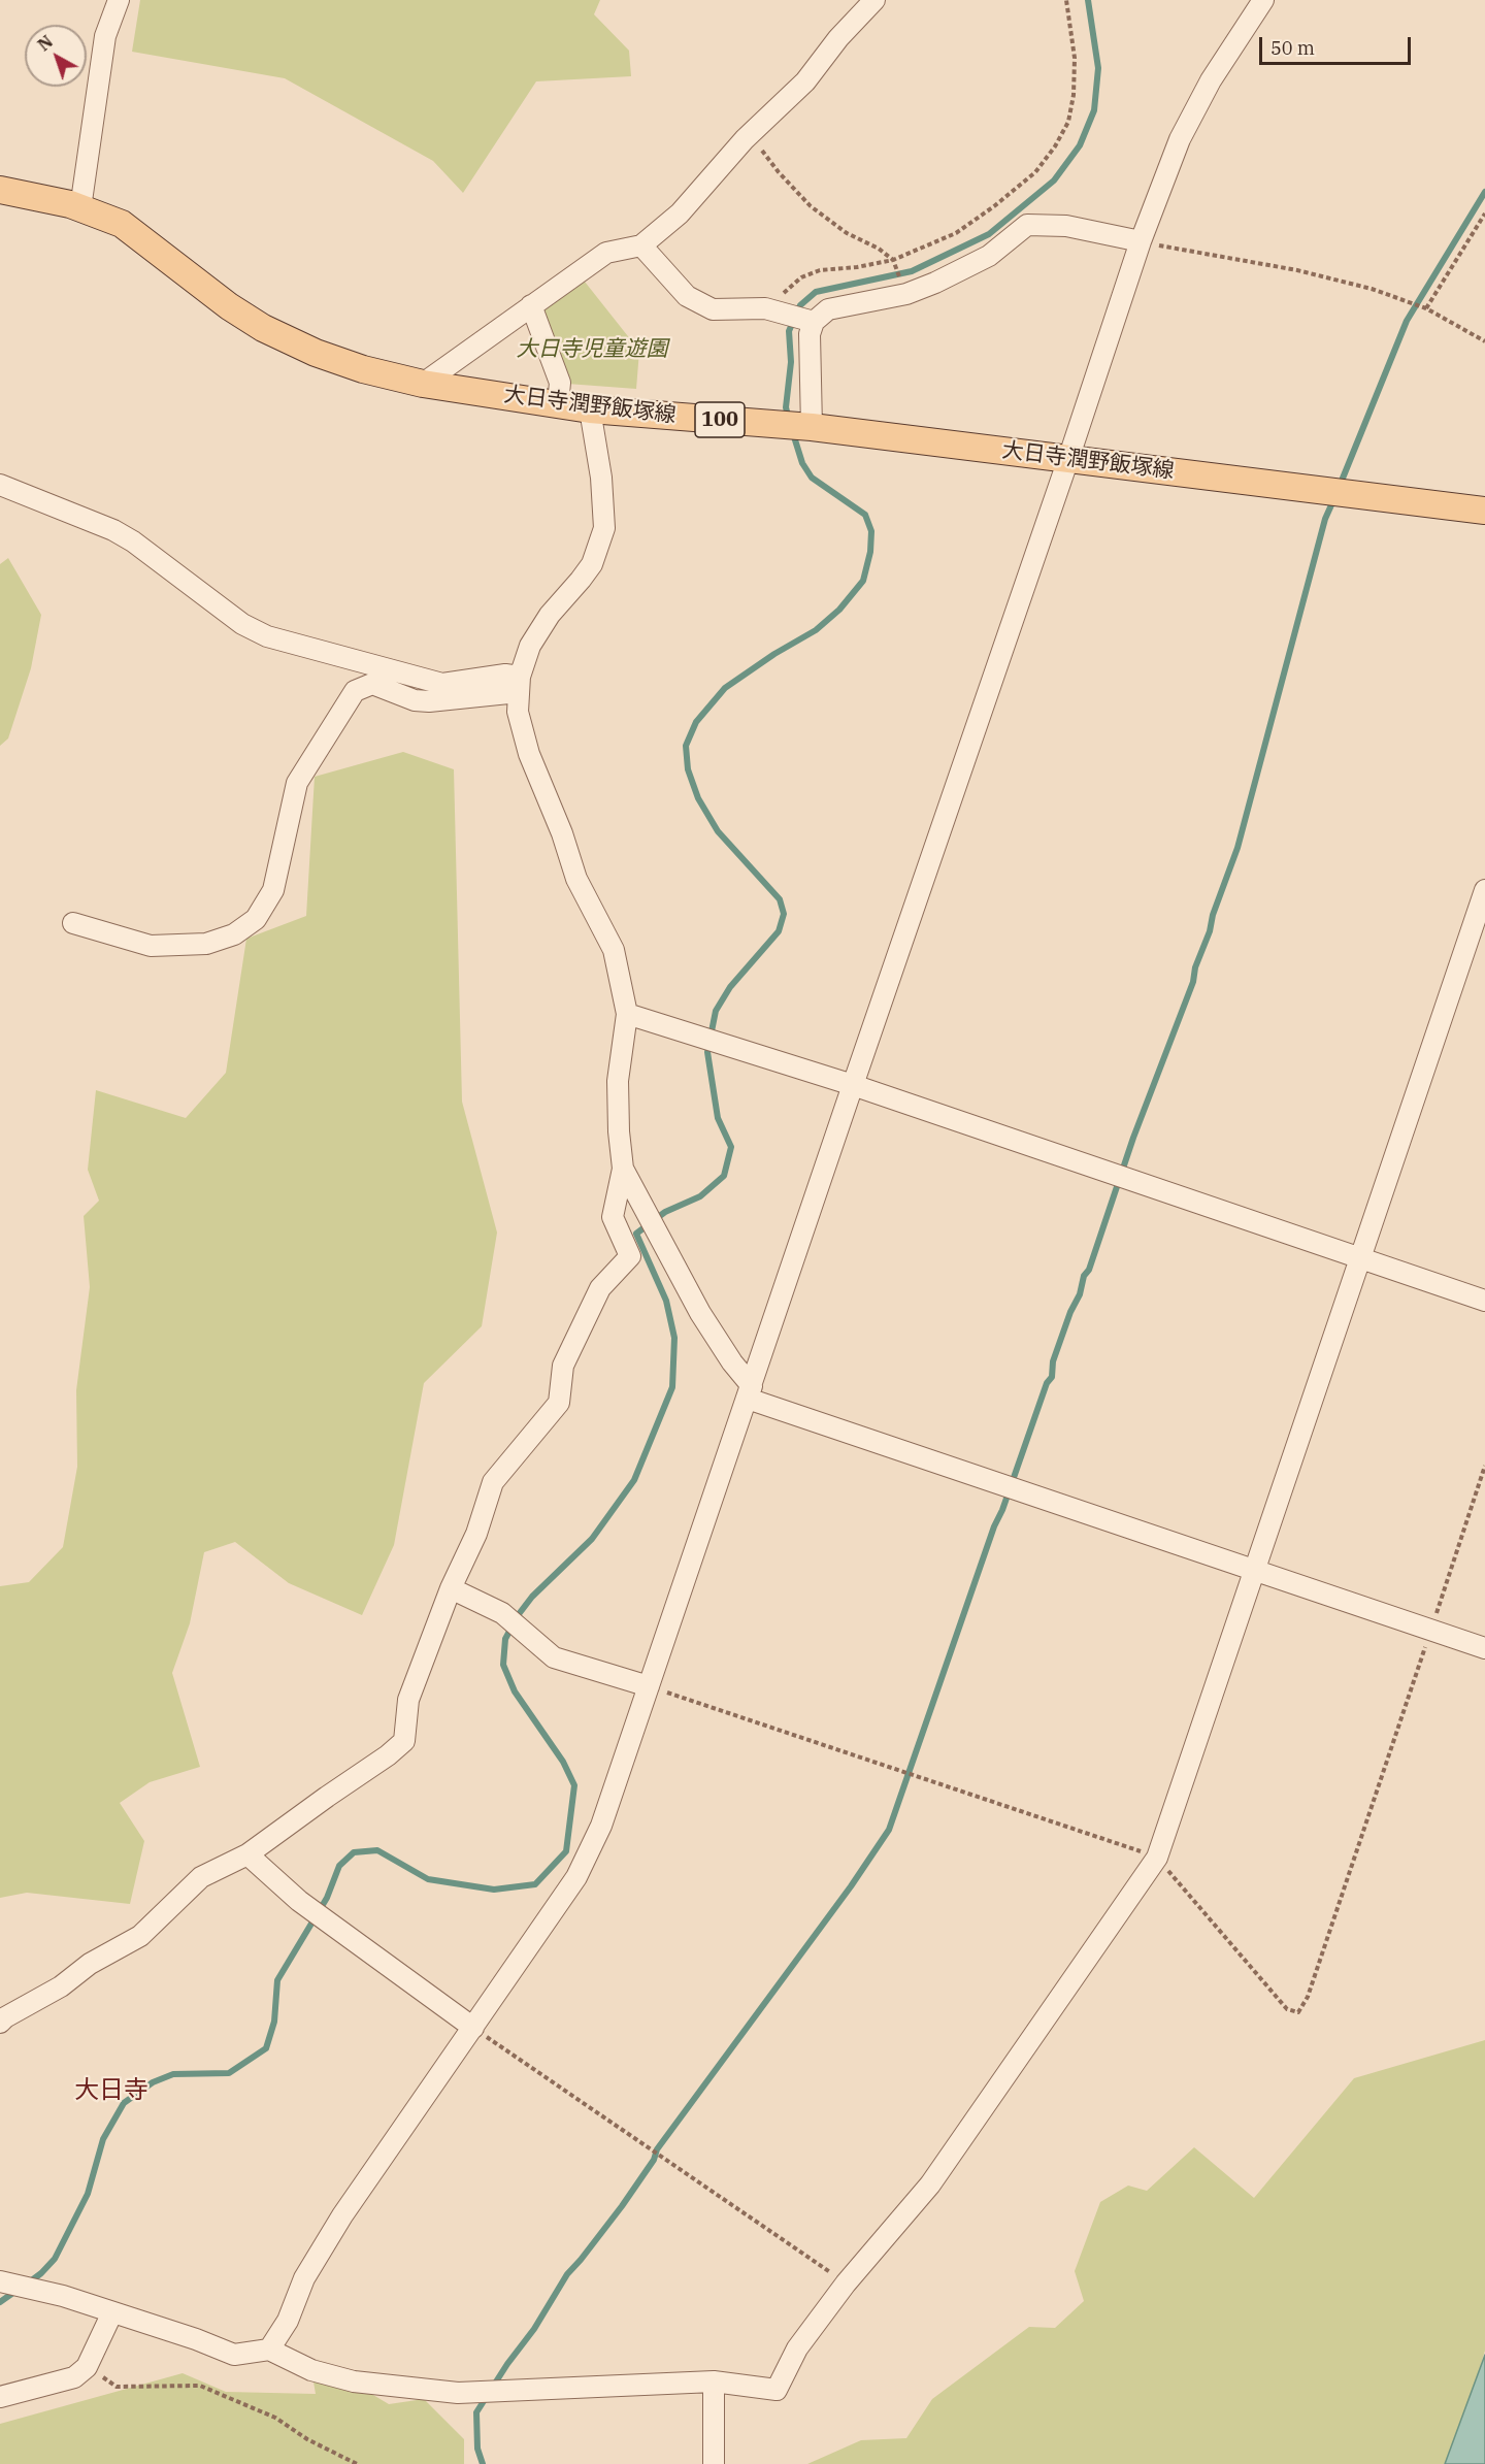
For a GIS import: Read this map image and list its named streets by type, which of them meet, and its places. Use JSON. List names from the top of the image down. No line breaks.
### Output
{"streets":{"main road":["大日寺潤野飯塚線","100"]},"districts":["大日寺"],"parks":["大日寺児童遊園"],"scale_bar":"50 m","north":"top left"}
